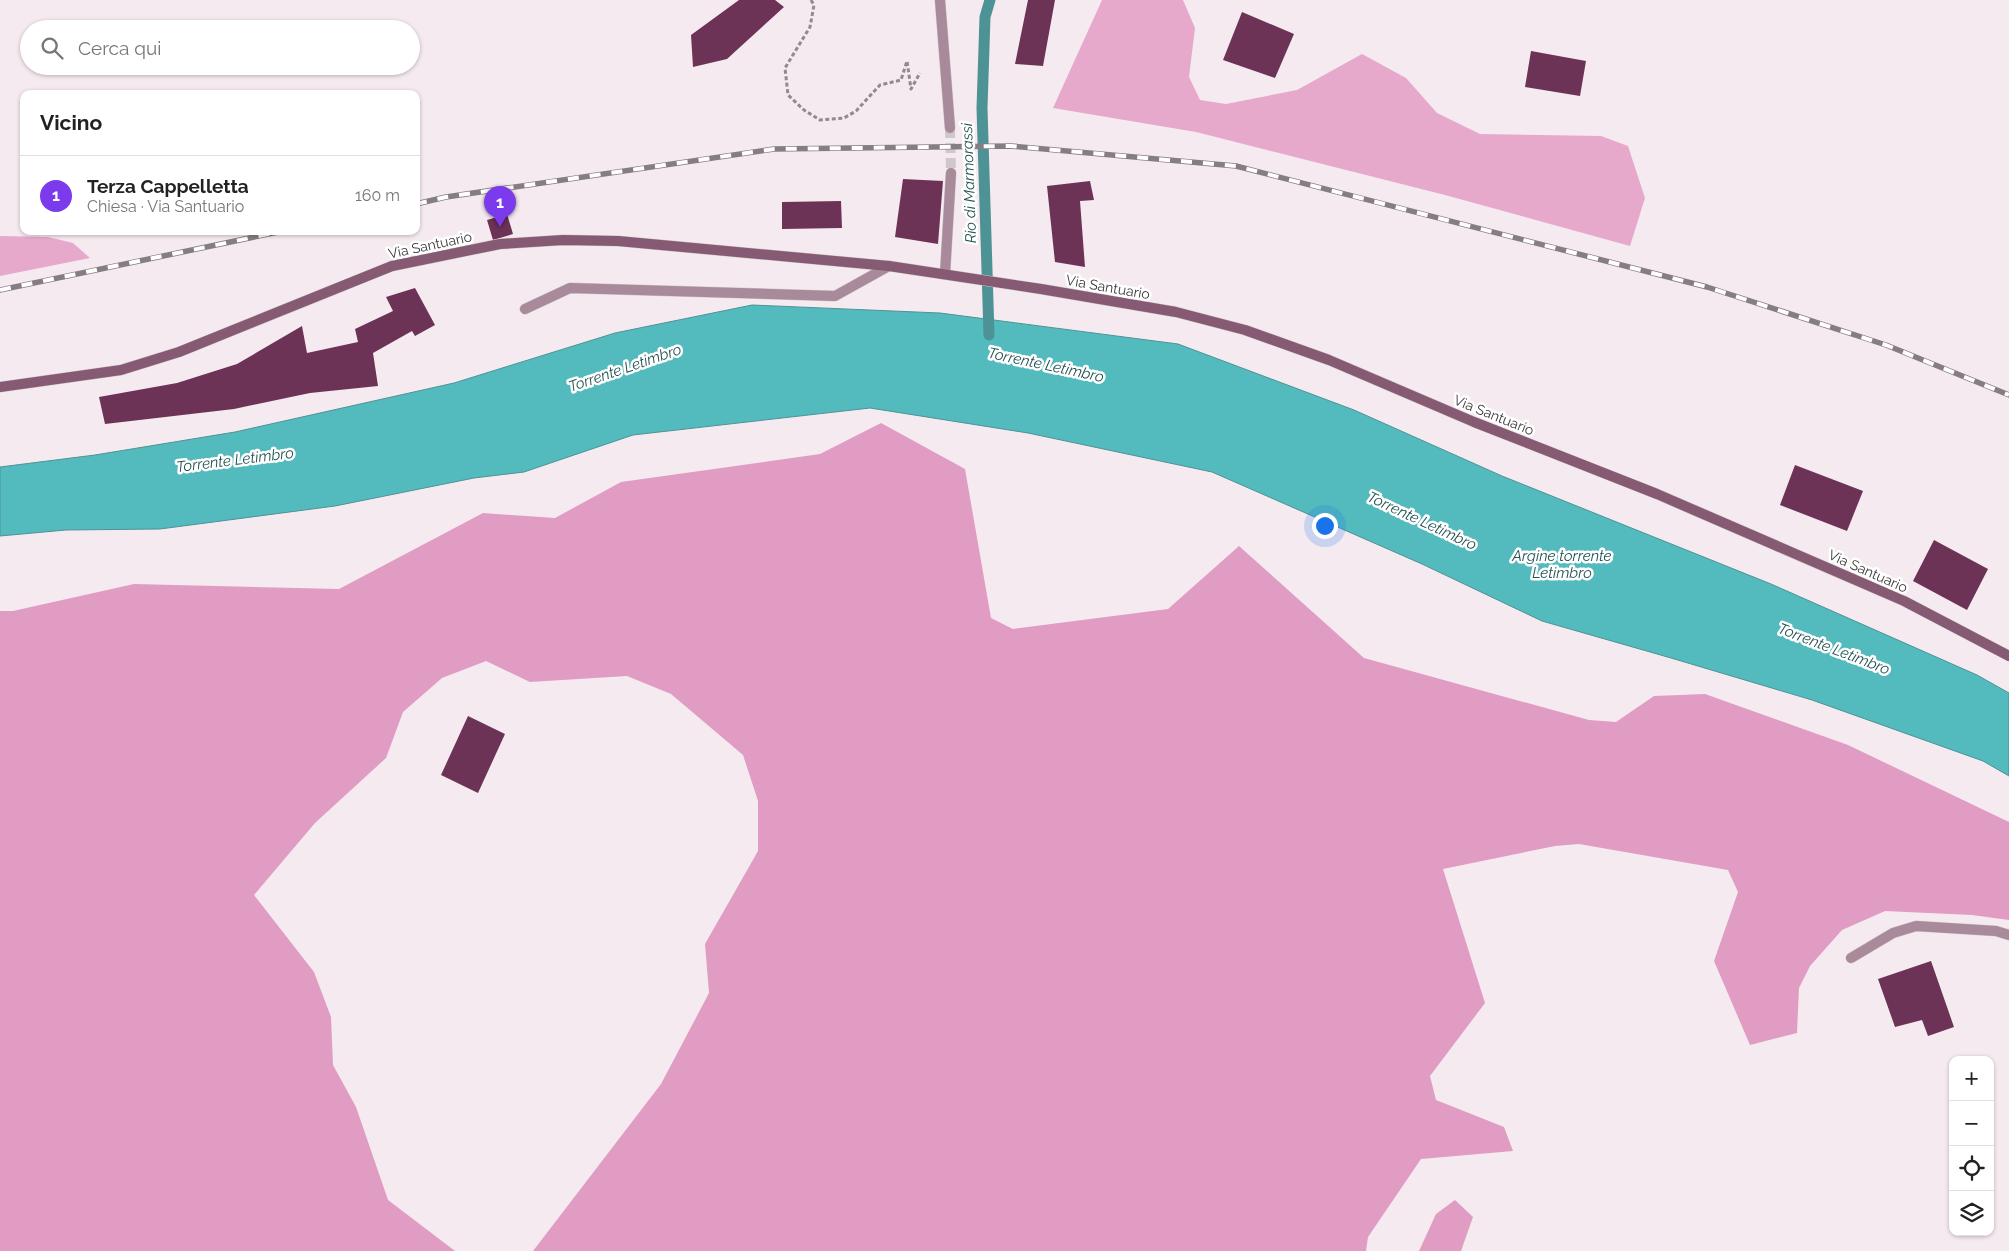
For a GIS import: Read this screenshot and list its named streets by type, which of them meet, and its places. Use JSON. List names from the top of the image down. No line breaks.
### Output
{"streets":{"main road":["Via Santuario"]},"water":["Rio di Marmorassi","Torrente Letimbro","Argine torrente Letimbro"],"page":{"search":"Cerca qui","heading":"Vicino","list":[{"mark":"1","name":"Terza Cappelletta","note":"Chiesa · Via Santuario","value":"160 m"}],"pins":"1","map_buttons":["+","−"]}}
